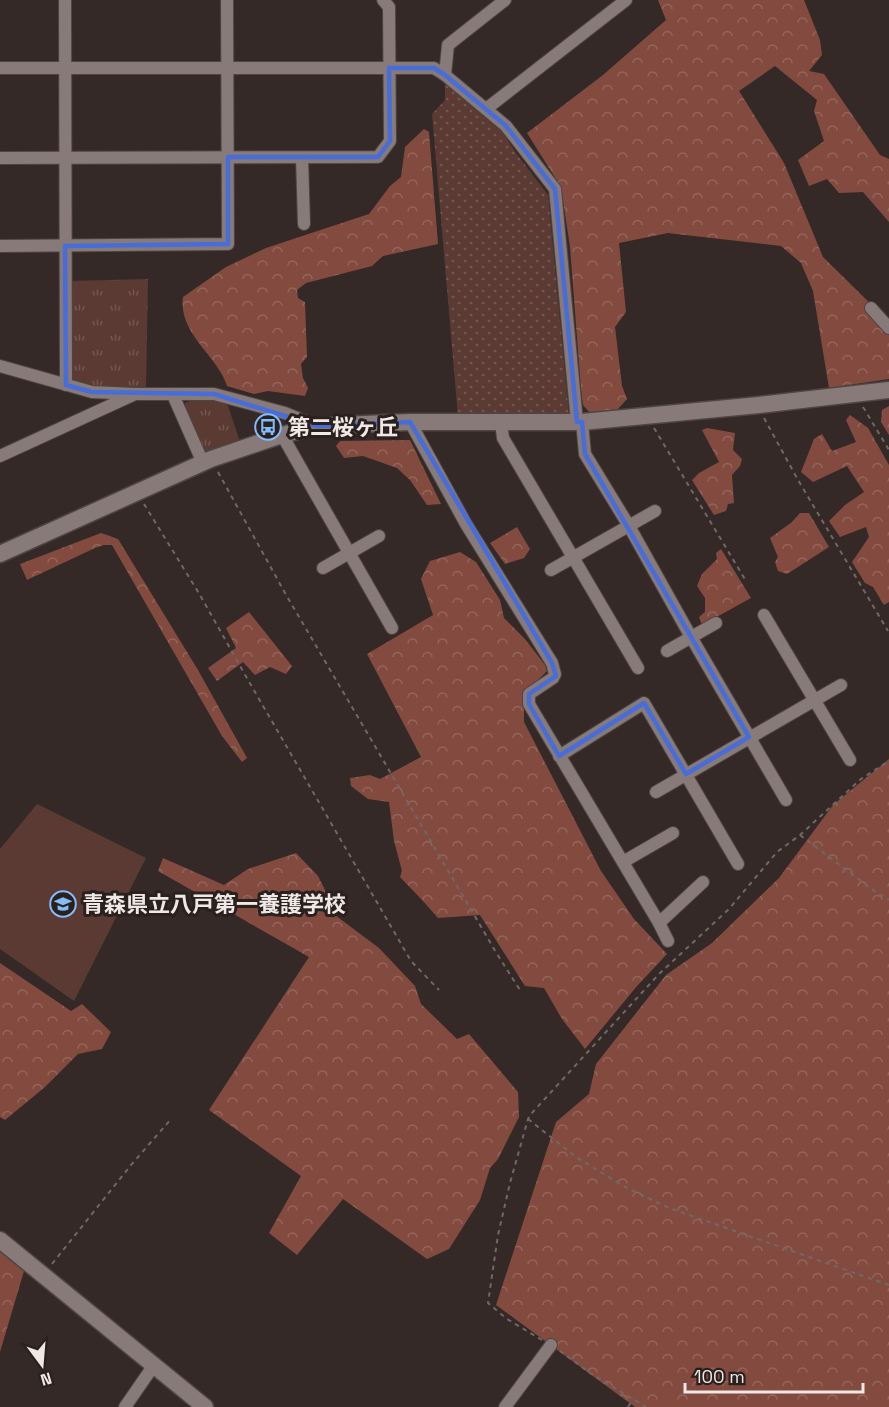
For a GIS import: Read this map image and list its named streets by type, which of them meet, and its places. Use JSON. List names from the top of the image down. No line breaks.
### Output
{"places":{"bus stop":["第二桜ヶ丘"],"school or university":["青森県立八戸第一養護学校"]},"scale_bar":"100 m","north":"bottom"}
